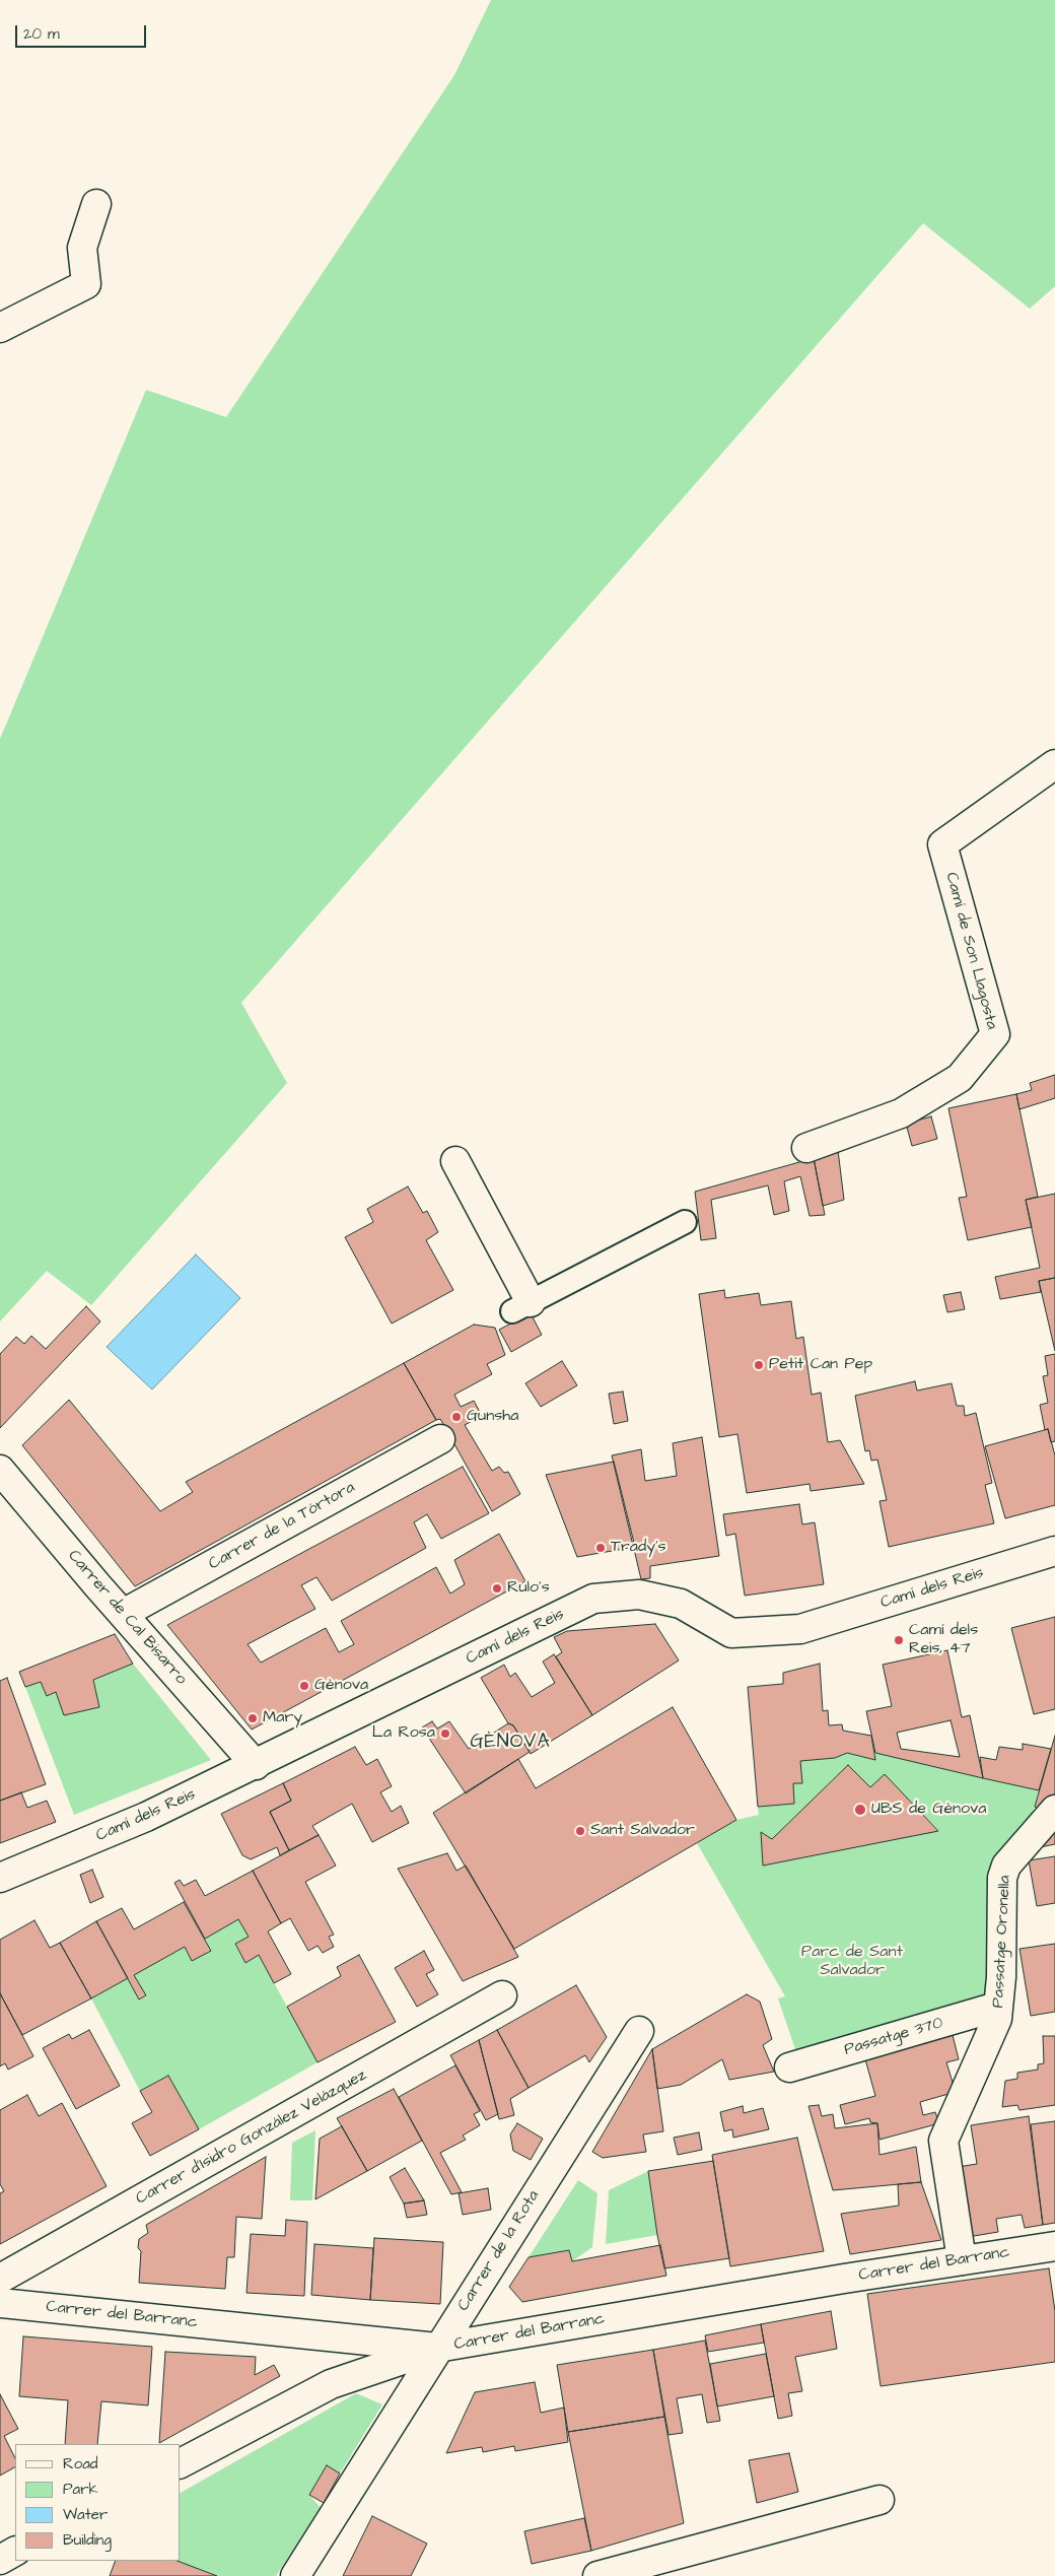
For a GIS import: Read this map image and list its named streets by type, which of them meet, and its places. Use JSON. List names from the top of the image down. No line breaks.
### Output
{"streets":{"street":["Camí de Son Llagosta","Carrer de la Tórtora","Camí dels Reis","Carrer de Cal Bisarro","Passatge Oronella","Passatge 370","Carrer d'Isidro González Velázquez","Carrer de la Rota","Carrer del Barranc"]},"crossings":[["Carrer de la Tórtora","Carrer de Cal Bisarro"],["Camí dels Reis","Carrer de Cal Bisarro"],["Passatge Oronella","Passatge 370"],["Passatge Oronella","Carrer del Barranc"],["Carrer de la Rota","Carrer del Barranc"]],"districts":["GÈNOVA"],"parks":["Parc de Sant Salvador"],"places":["Petit Can Pep","Gunsha","Trady's","Rulo's","Camí dels Reis, 47","Gènova","Mary","La Rosa","UBS de Gènova","Sant Salvador"],"legend":["Road","Park","Water","Building"],"scale_bar":"20 m"}
